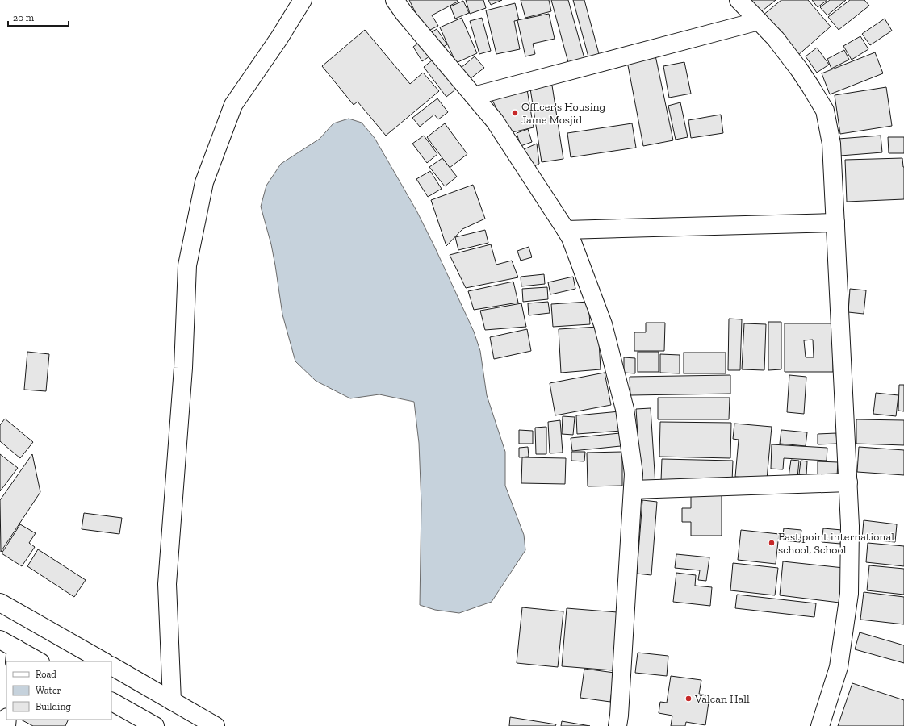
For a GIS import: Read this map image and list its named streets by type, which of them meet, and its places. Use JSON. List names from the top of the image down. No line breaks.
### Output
{"places":["Officer's Housing Jame Mosjid","East point international school, School","Valcan Hall"],"legend":["Road","Water","Building"],"scale_bar":"20 m"}
